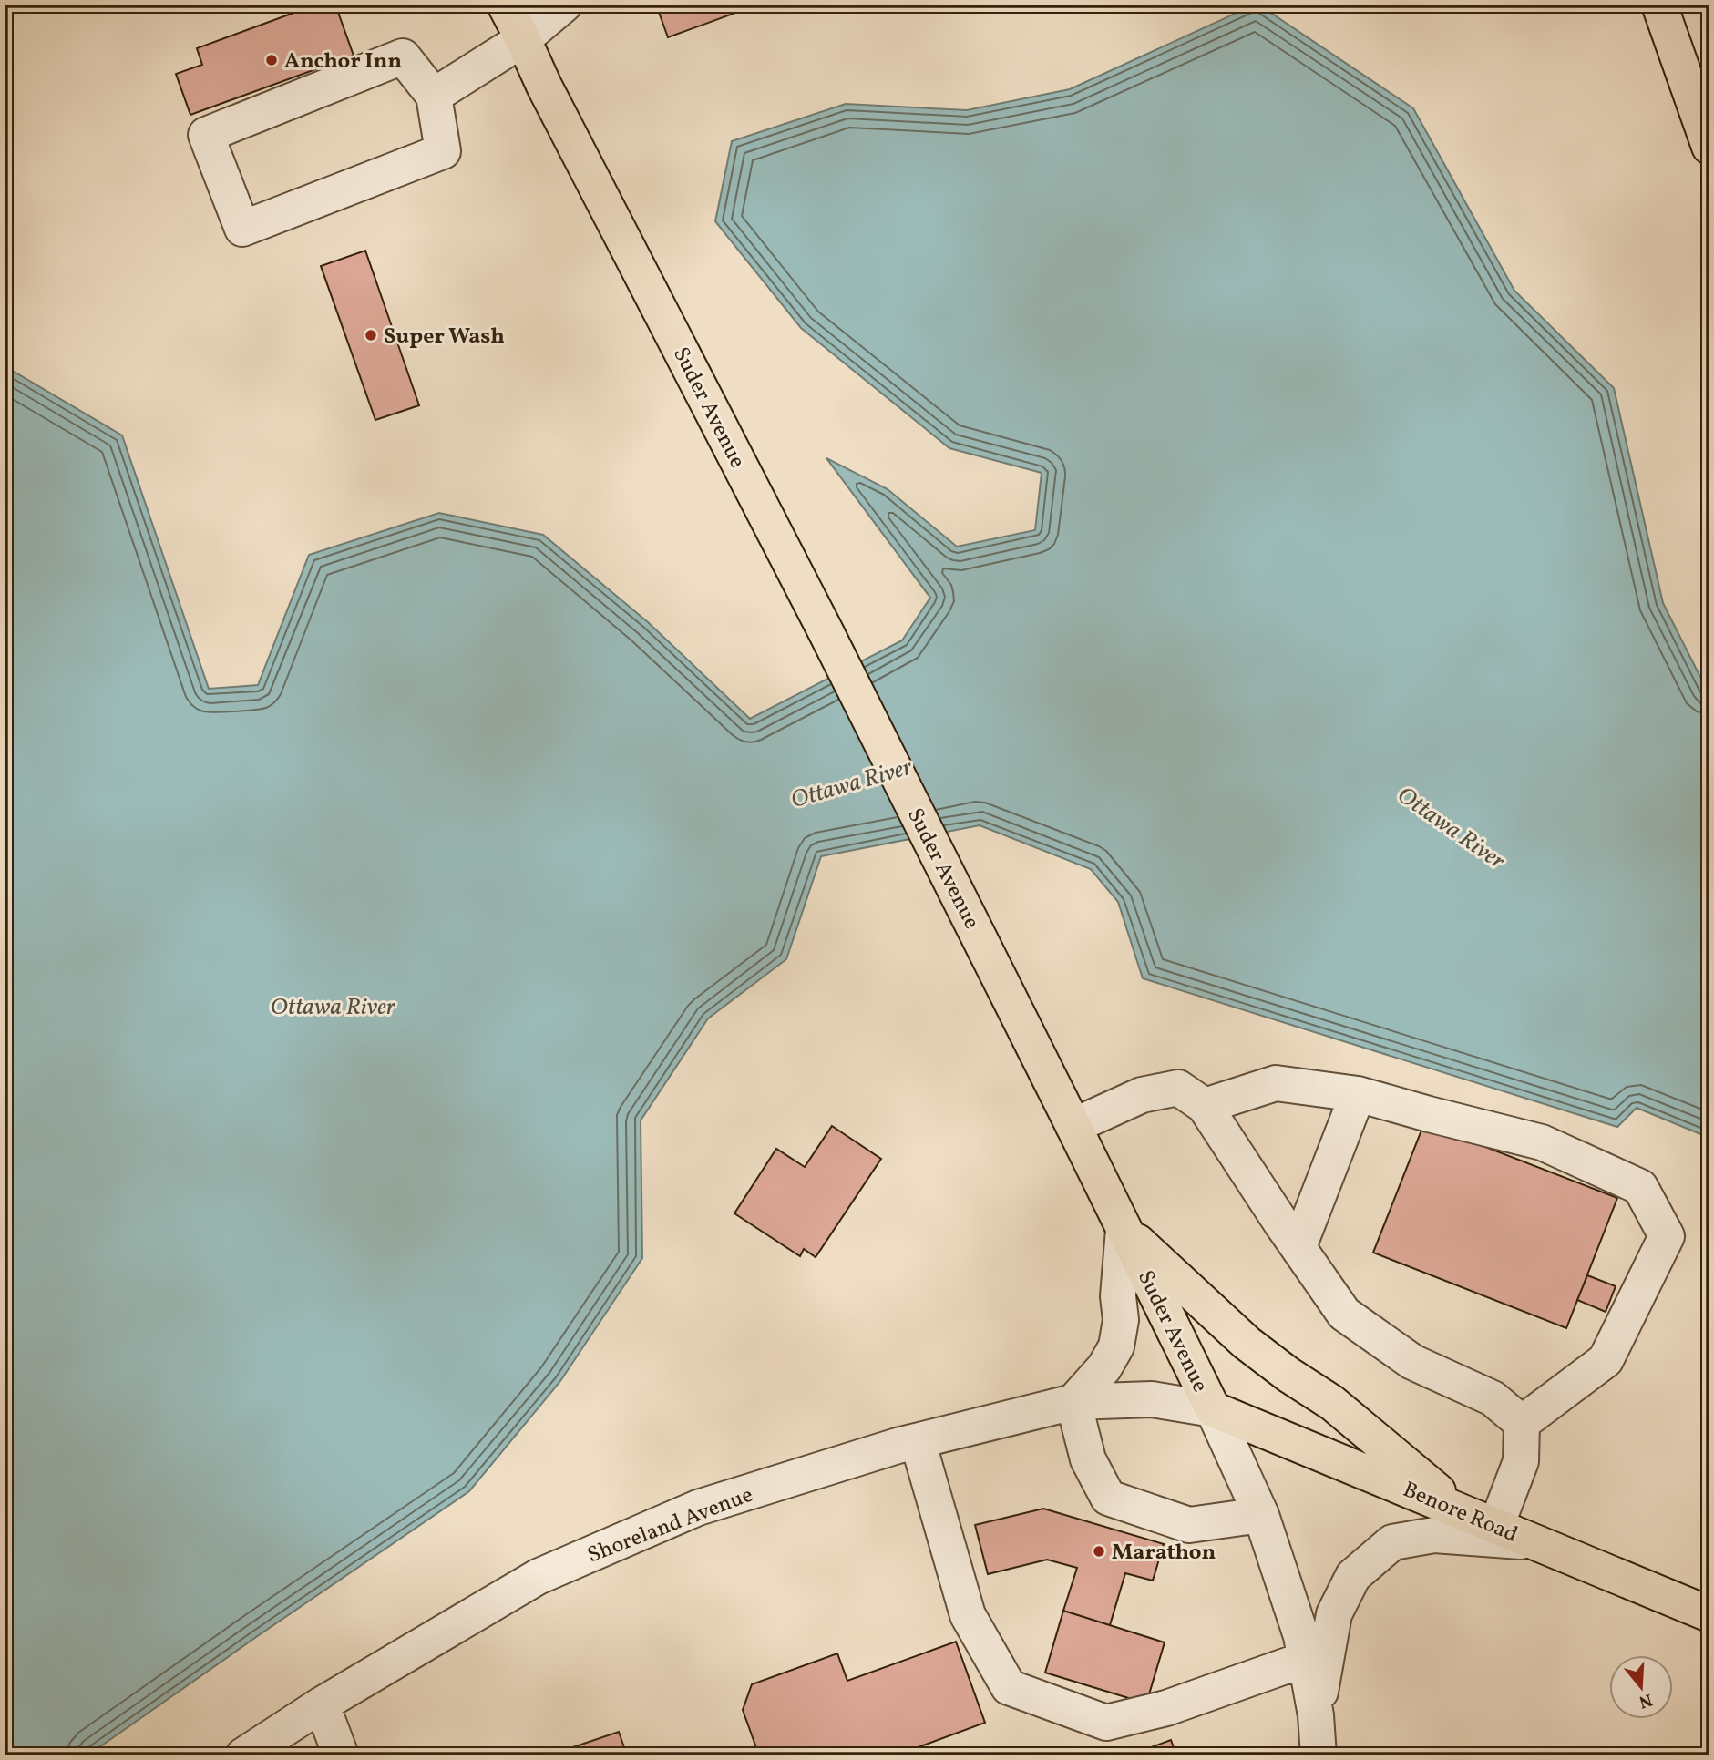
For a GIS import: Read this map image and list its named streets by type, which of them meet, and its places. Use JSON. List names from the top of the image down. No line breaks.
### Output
{"streets":{"main road":["Suder Avenue","Benore Road"],"street":["Shoreland Avenue"]},"crossings":[["Suder Avenue","Benore Road"],["Suder Avenue","Shoreland Avenue"],["Benore Road","Shoreland Avenue"]],"water":["Ottawa River"],"places":["Anchor Inn","Super Wash","Marathon"],"north":"bottom"}
